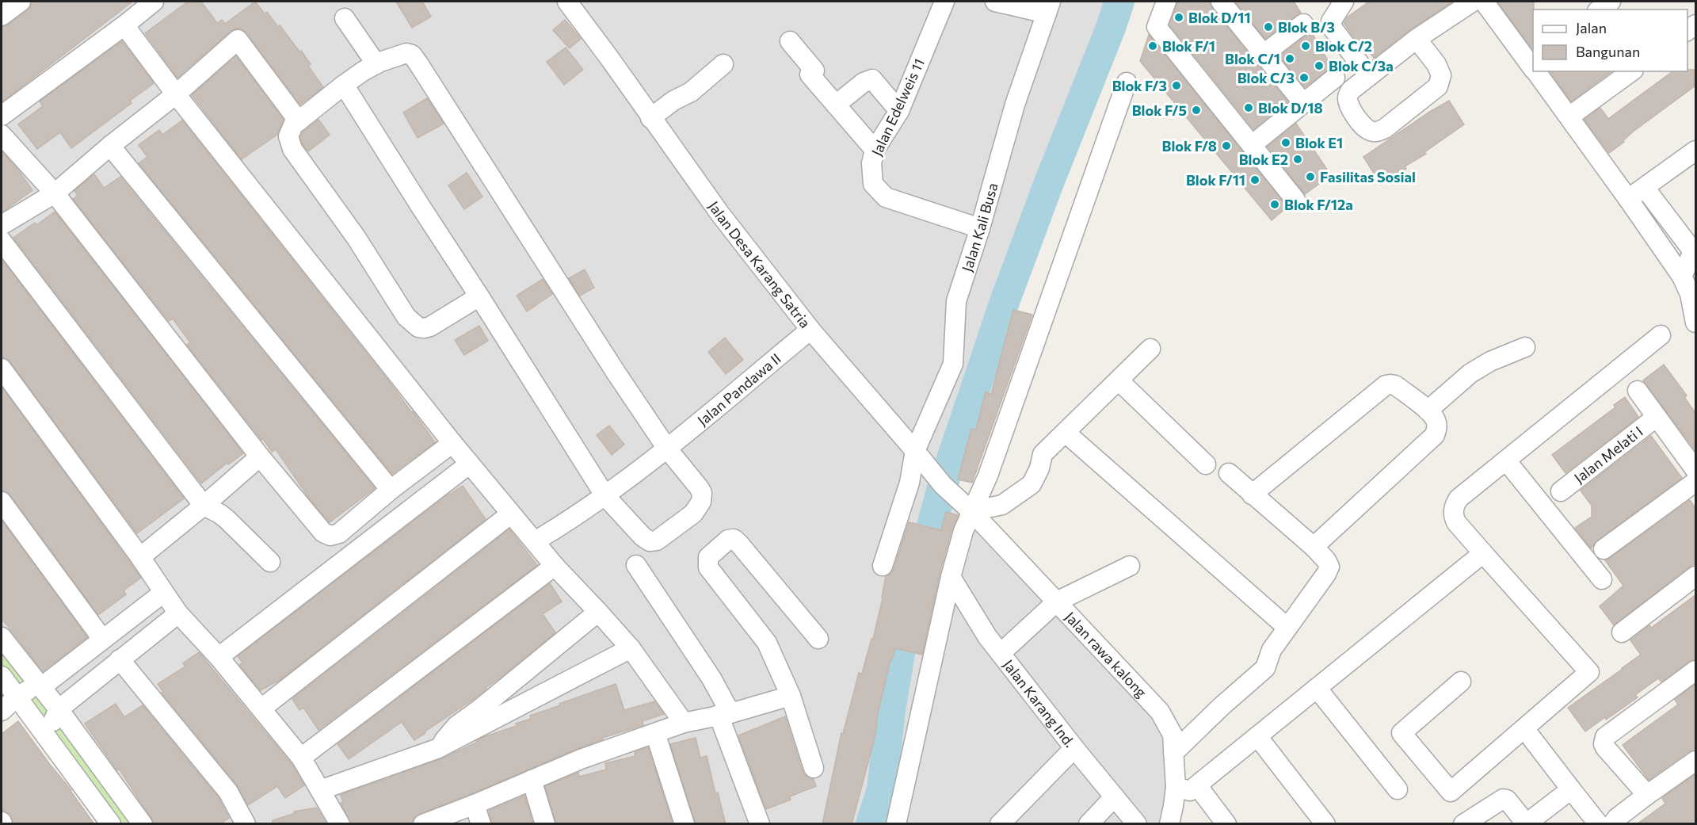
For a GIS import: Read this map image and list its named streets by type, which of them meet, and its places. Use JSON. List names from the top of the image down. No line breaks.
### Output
{"streets":{"street":["Jalan Edelweis 11","Jalan Kali Busa","Jalan Desa Karang Satria","Jalan Pandawa II","Jalan Melati I","Jalan rawa kalong","Jalan Karang Ind."]},"crossings":[["Jalan Edelweis 11","Jalan Kali Busa"],["Jalan Kali Busa","Jalan Desa Karang Satria"],["Jalan Desa Karang Satria","Jalan Pandawa II"],["Jalan Desa Karang Satria","Jalan rawa kalong"]],"places":["Blok D/11","Blok B/3","Blok F/1","Blok C/2","Blok C/1","Blok C/3a","Blok C/3","Blok F/3","Blok D/18","Blok F/5","Blok E1","Blok F/8","Blok E2","Fasilitas Sosial","Blok F/11","Blok F/12a"],"legend":["Jalan","Bangunan"]}
